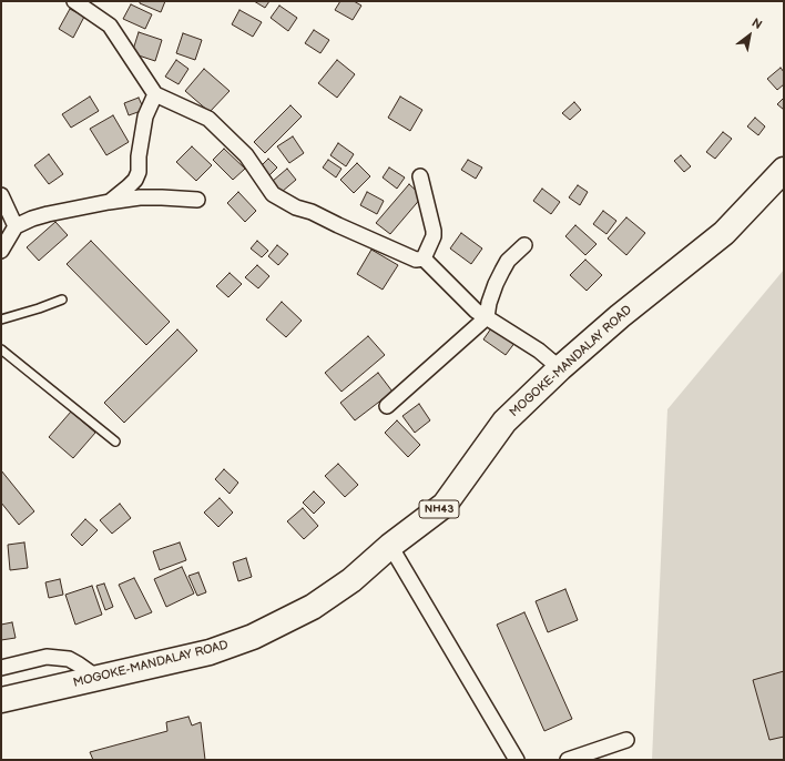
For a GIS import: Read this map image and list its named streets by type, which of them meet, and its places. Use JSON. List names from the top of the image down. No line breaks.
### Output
{"streets":{"highway":["MOGOKE-MANDALAY ROAD","NH43"]},"north":"top right"}
